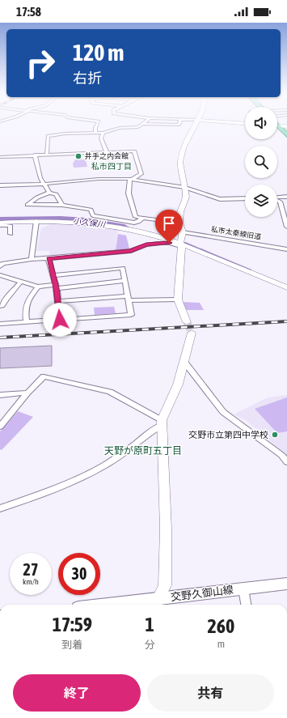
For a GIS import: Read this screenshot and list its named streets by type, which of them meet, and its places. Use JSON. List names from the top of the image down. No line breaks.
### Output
{"streets":{"main road":["交野久御山線"],"street":["私市太秦線旧道"]},"districts":["私市四丁目","天野が原町五丁目"],"water":["小久保川"],"places":["井手之内会館","交野市立第四中学校"],"page":{"status":"17:58","turn":["120 m","右折"],"speed":"27 km/h","limit":"30","eta":["17:59","到着","1","分","260","m"],"buttons":["終了","共有"]}}
